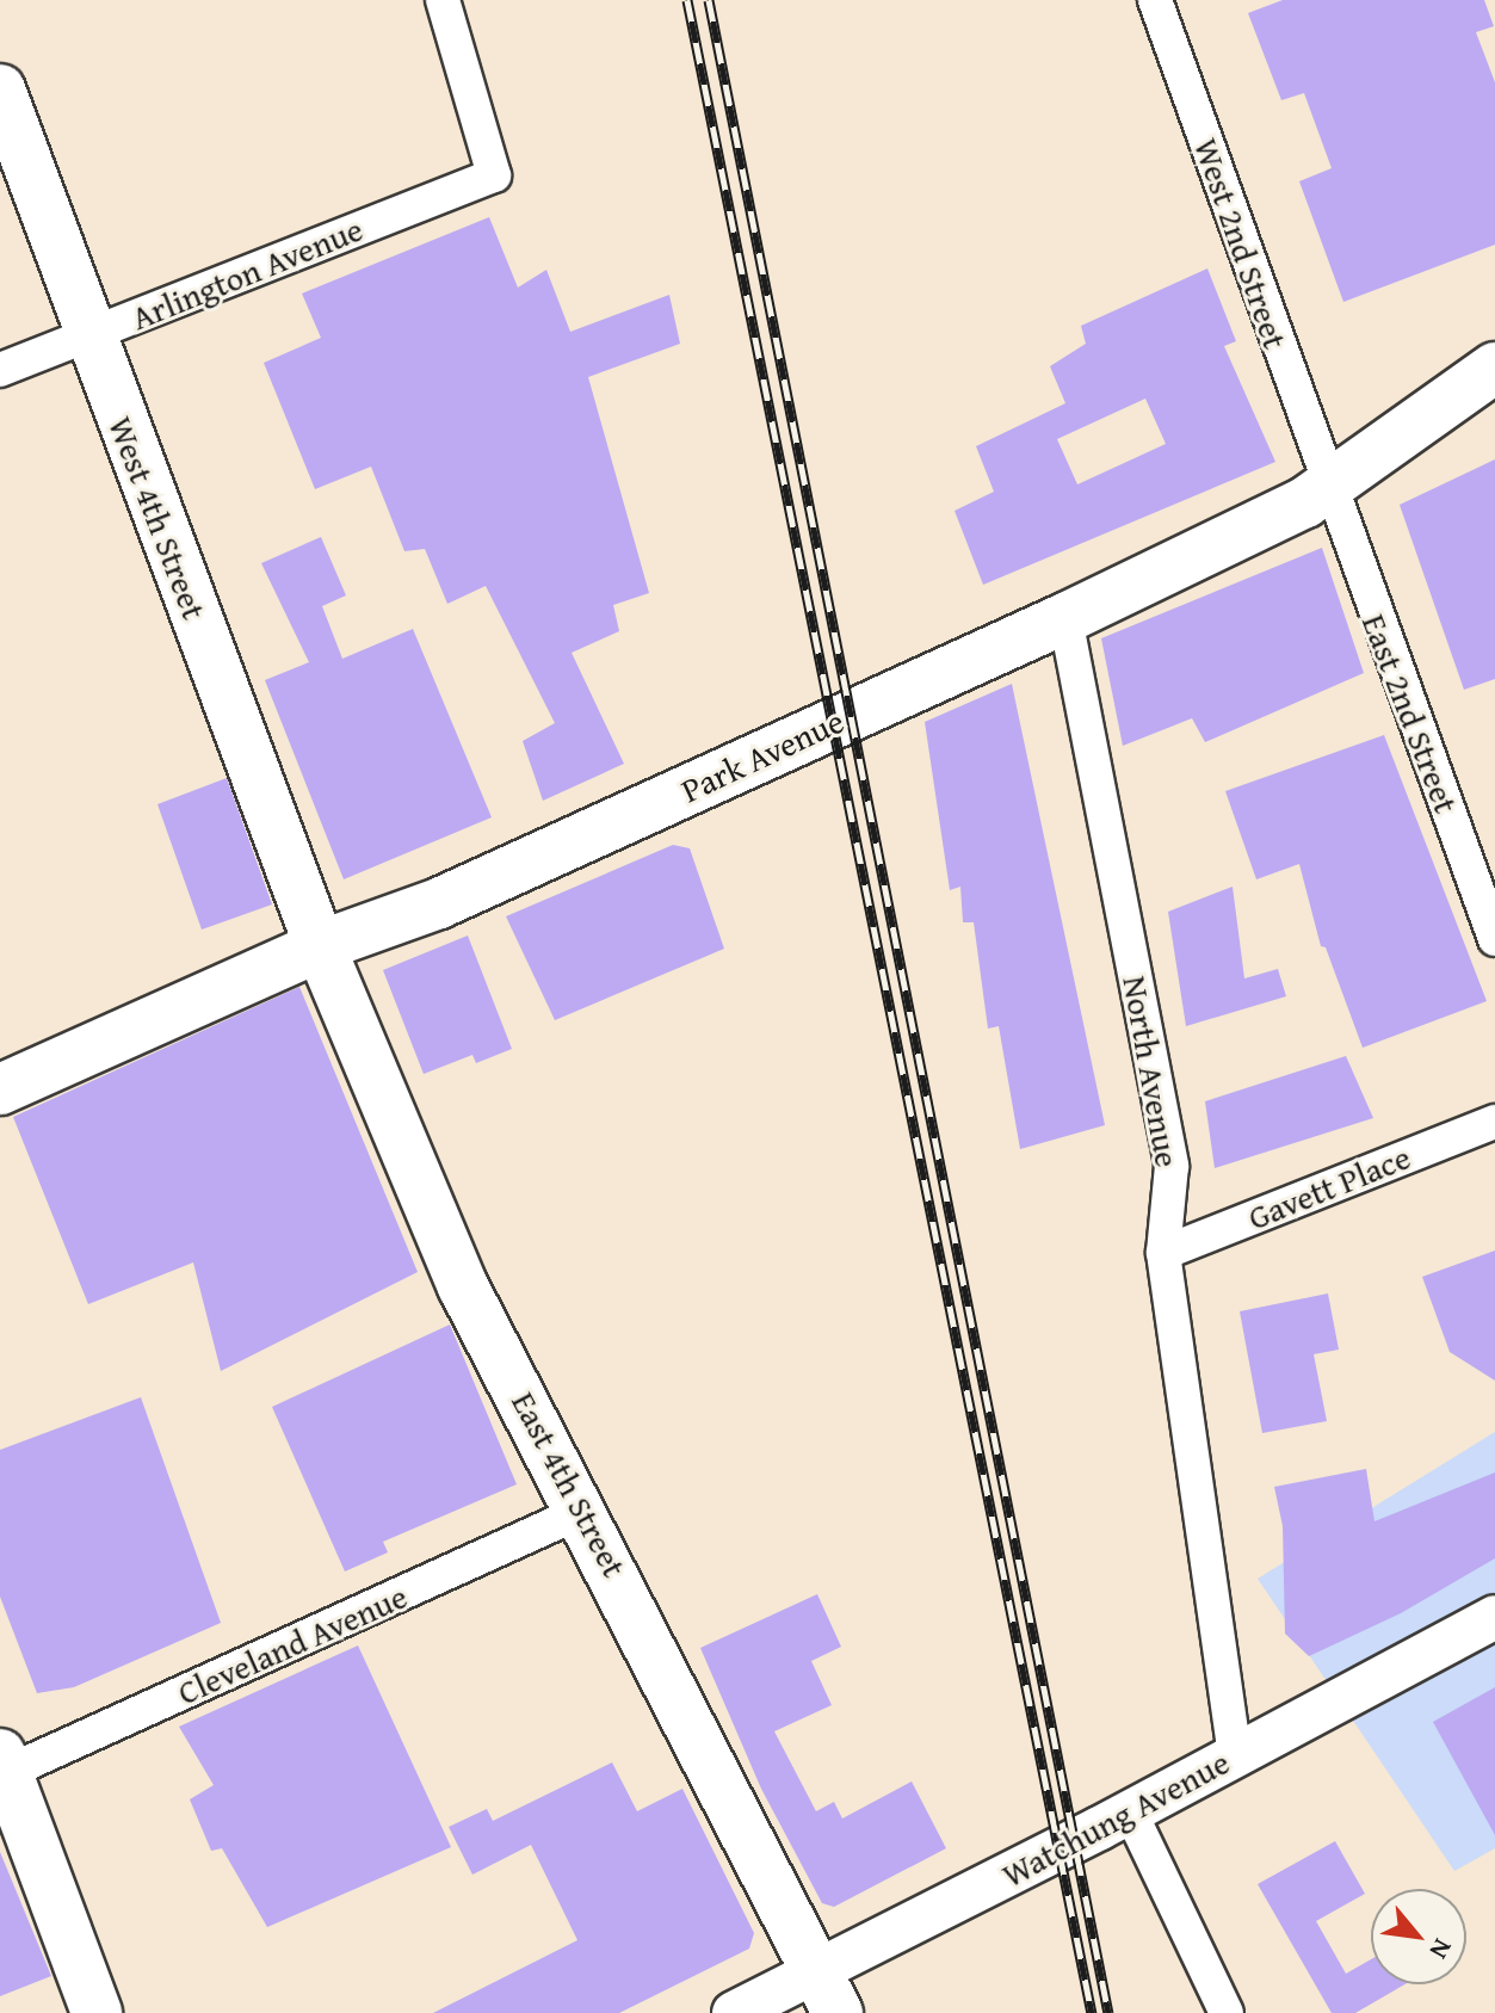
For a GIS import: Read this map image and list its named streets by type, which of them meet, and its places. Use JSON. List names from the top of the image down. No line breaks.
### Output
{"streets":{"main road":["West 4th Street","Park Avenue","East 4th Street"],"street":["West 2nd Street","Arlington Avenue","East 2nd Street","North Avenue","Gavett Place","Cleveland Avenue","Watchung Avenue"]},"crossings":[["West 2nd Street","East 2nd Street"],["West 2nd Street","Park Avenue"],["Arlington Avenue","West 4th Street"],["West 4th Street","Park Avenue"],["West 4th Street","East 4th Street"],["East 2nd Street","Park Avenue"],["Park Avenue","North Avenue"],["Park Avenue","East 4th Street"],["North Avenue","Gavett Place"],["North Avenue","Watchung Avenue"],["East 4th Street","Cleveland Avenue"],["East 4th Street","Watchung Avenue"]],"north":"bottom right"}
